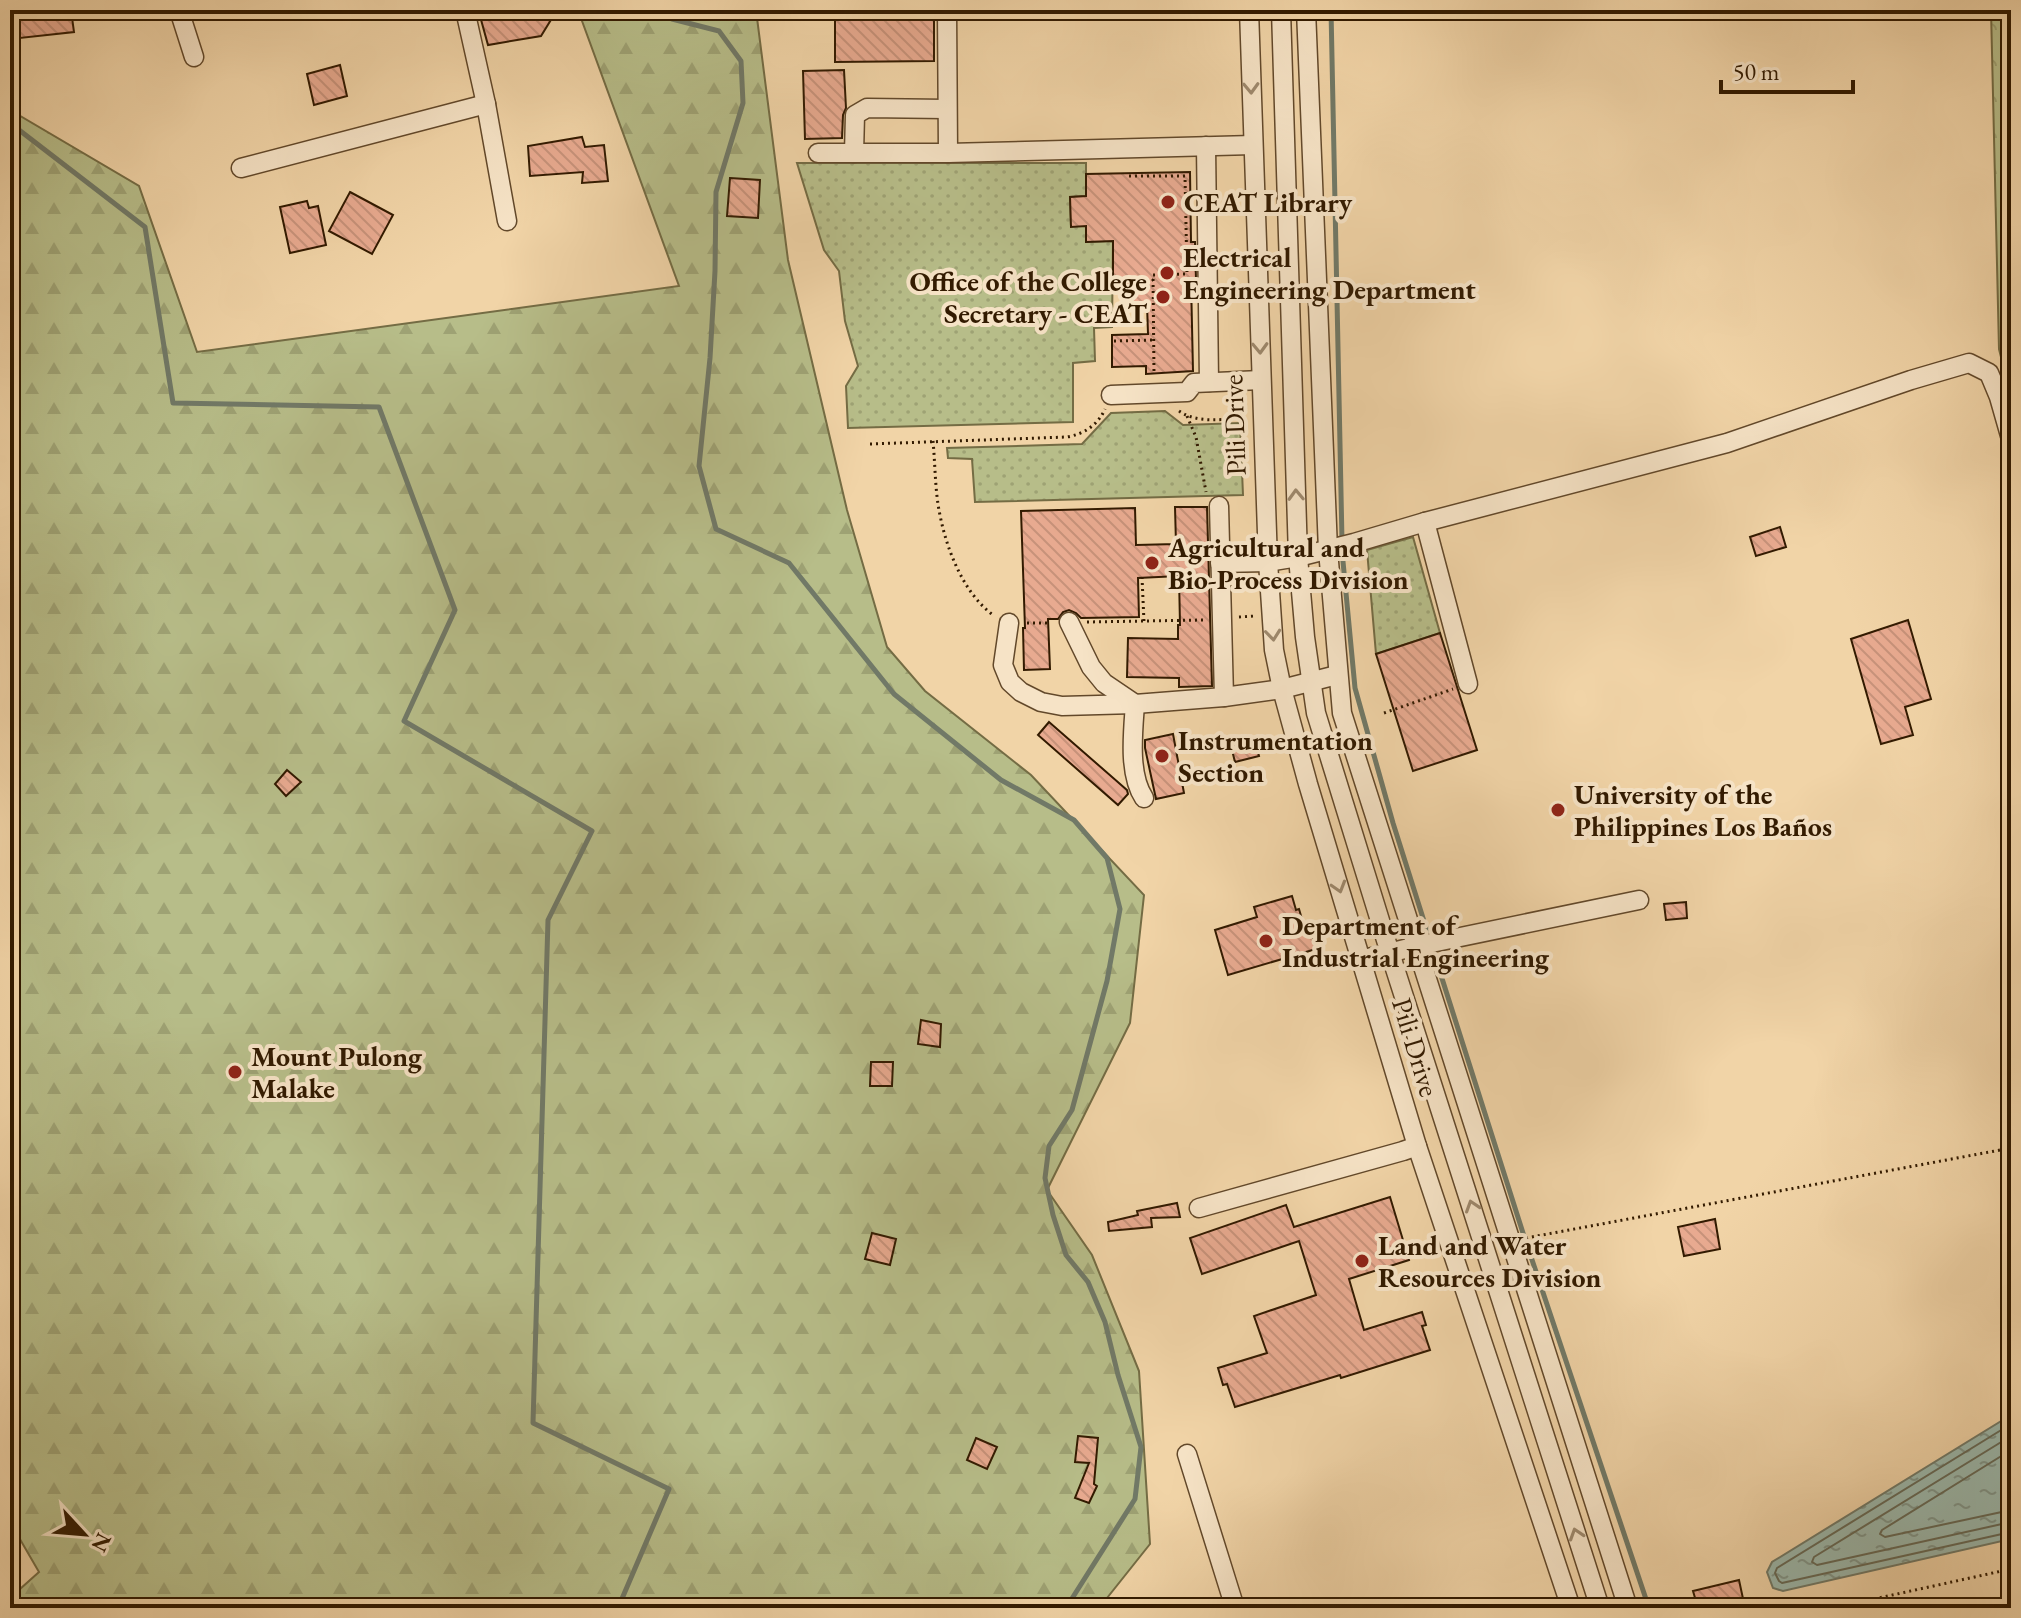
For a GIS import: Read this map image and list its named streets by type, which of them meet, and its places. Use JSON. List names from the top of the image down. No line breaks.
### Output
{"streets":{"street":["Pili Drive"]},"places":["CEAT Library","Electrical Engineering Department","Office of the College Secretary - CEAT","Agricultural and Bio-Process Division","Instrumentation Section","University of the Philippines Los Baños","Department of Industrial Engineering","Mount Pulong Malake","Land and Water Resources Division"],"scale_bar":"50 m","north":"bottom right"}
